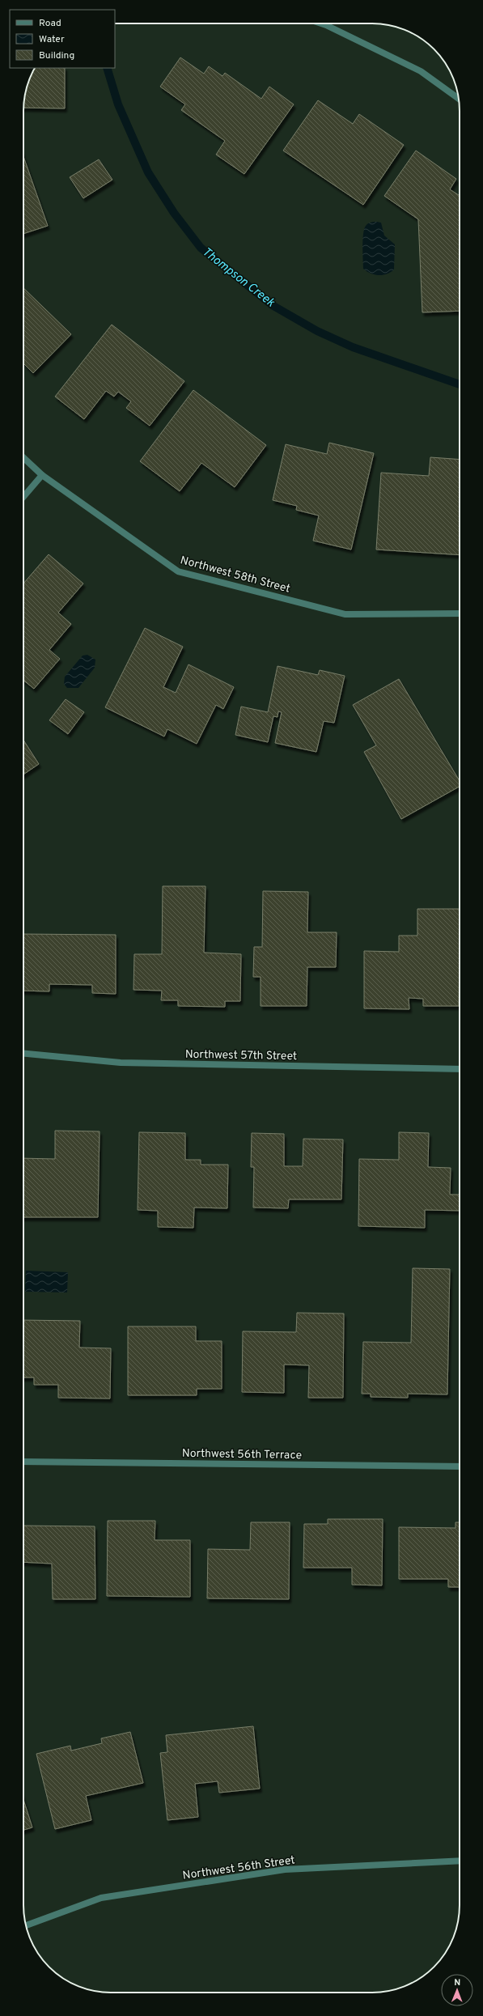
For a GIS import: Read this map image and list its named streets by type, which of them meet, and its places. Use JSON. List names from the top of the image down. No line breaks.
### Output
{"streets":{"street":["Northwest 58th Street","Northwest 57th Street","Northwest 56th Terrace","Northwest 56th Street"]},"water":["Thompson Creek"],"legend":["Road","Water","Building"],"north":"top"}
